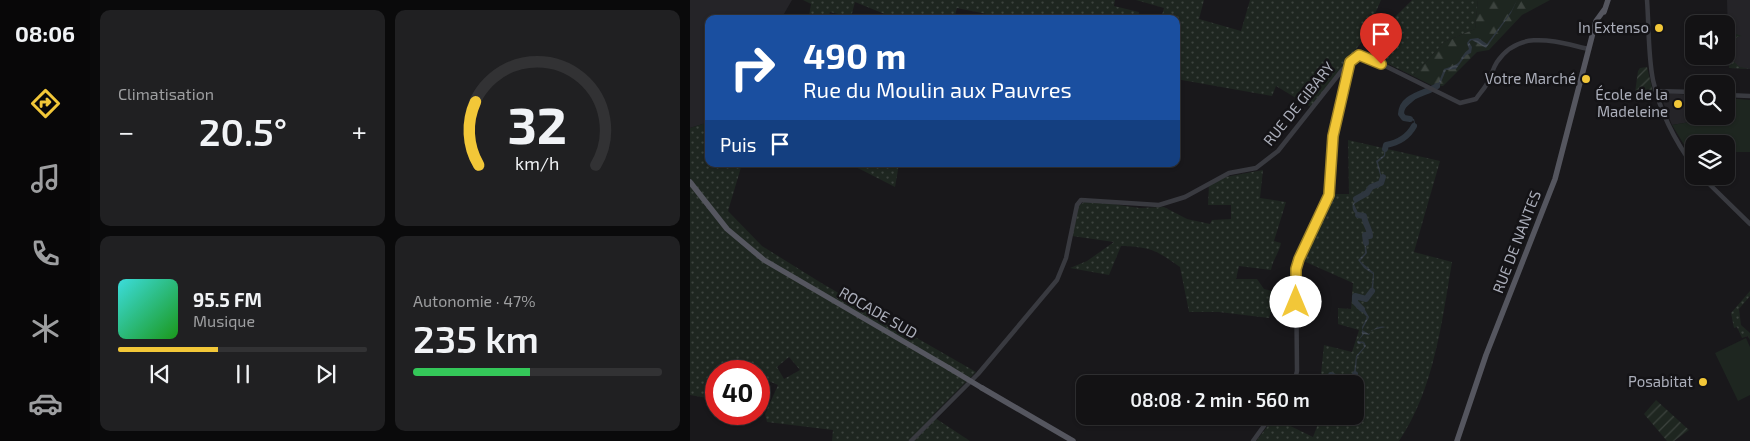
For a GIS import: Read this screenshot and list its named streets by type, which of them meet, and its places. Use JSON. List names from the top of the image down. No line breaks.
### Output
{"streets":{"main road":["RUE DE NANTES","ROCADE SUD"],"street":["RUE DE GIBARY"]},"crossings":[["RUE DE GIBARY","RUE DE NANTES"]],"places":["In Extenso","Votre Marché","École de la Madeleine","Posabitat"],"page":{"tabs":"08:06","tile":["Climatisation",["Autonomie · 47%","235 km"]],"turn":["490 m","Rue du Moulin aux Pauvres"],"heat":["−","20.5°","+"],"then":"Puis","song":["95.5 FM","Musique"],"limit":"40","trip":"08:08 · 2 min · 560 m","gauge":["32","km/h"]}}
